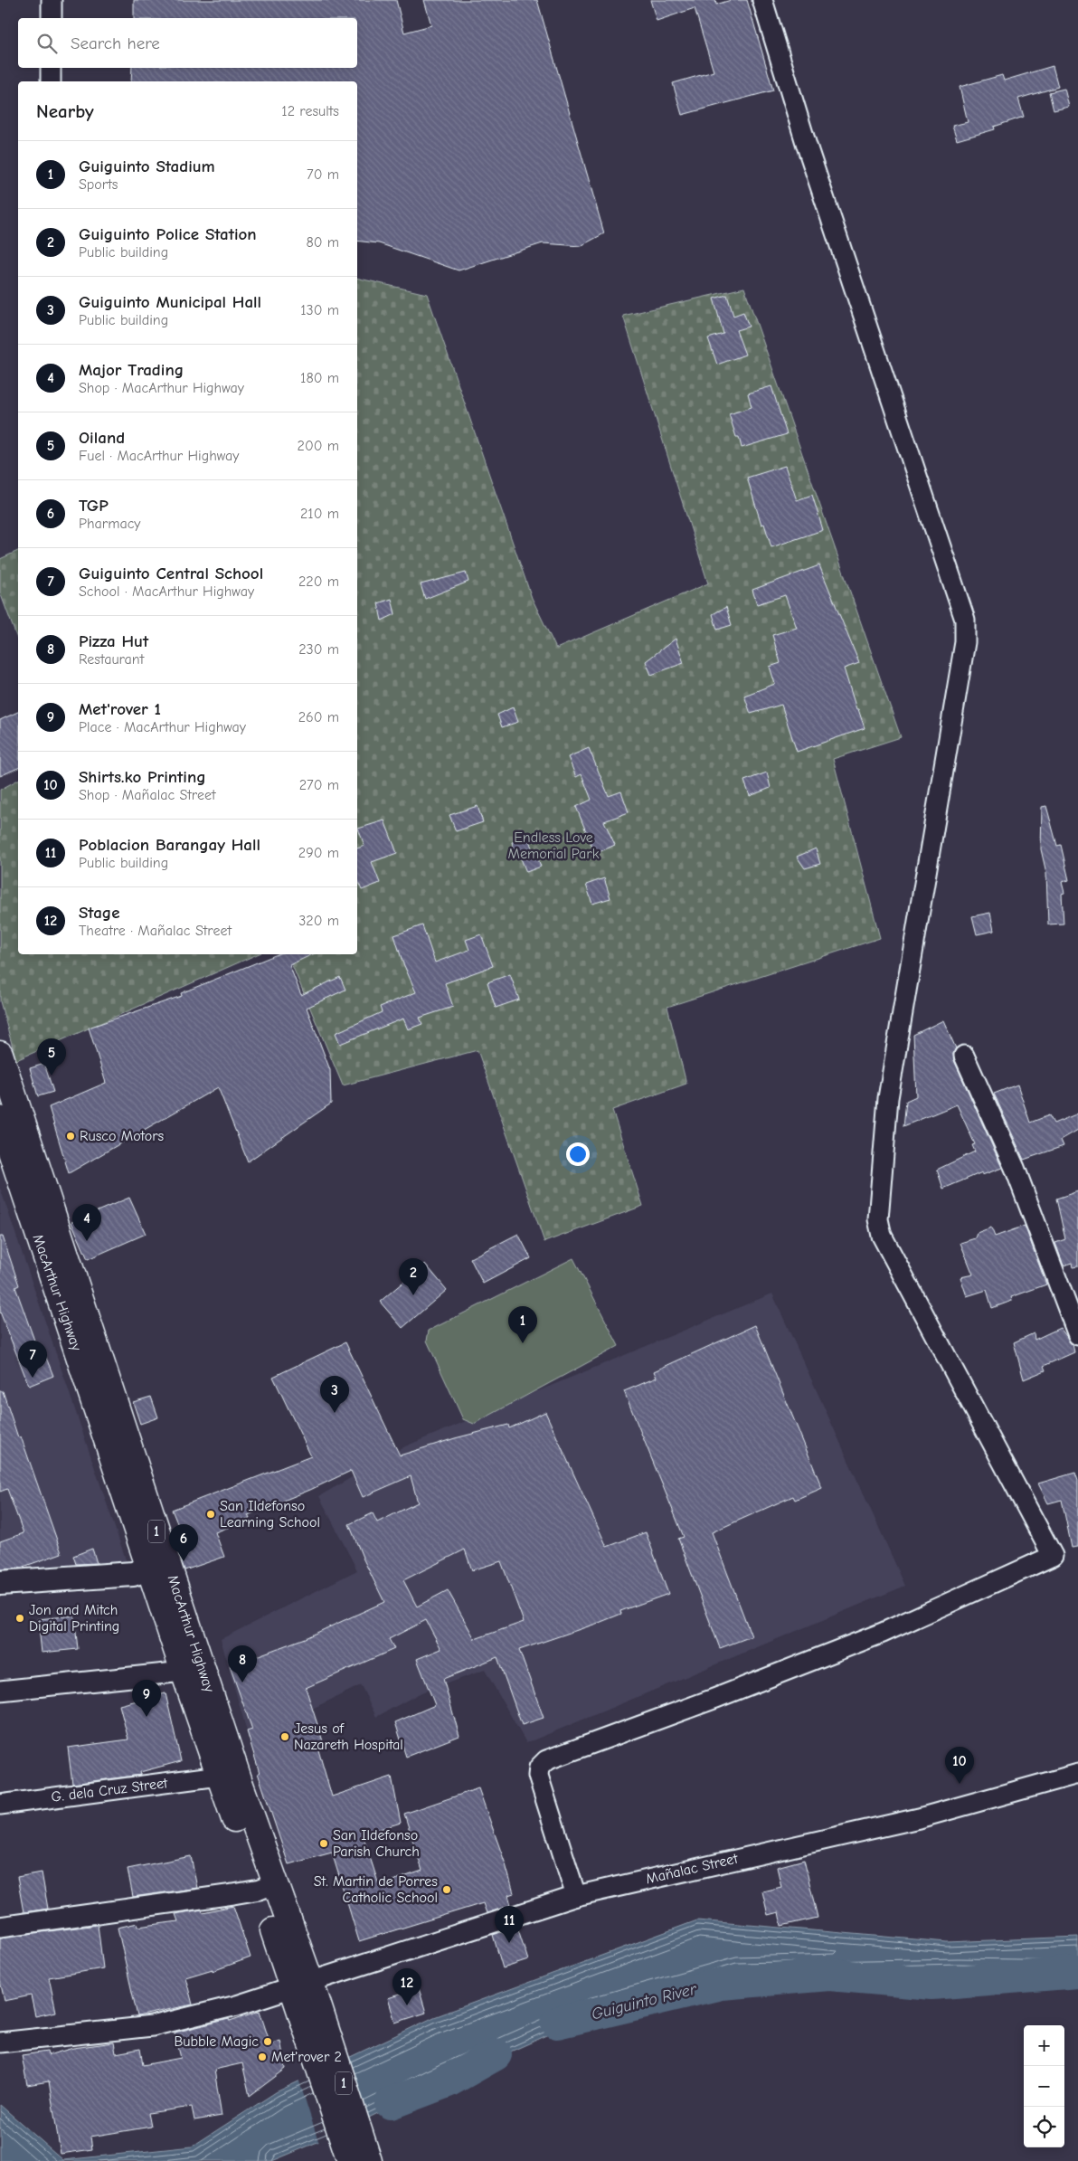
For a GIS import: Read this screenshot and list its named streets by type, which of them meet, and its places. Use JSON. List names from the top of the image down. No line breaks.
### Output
{"streets":{"highway":["MacArthur Highway","1"],"street":["G. dela Cruz Street","Mañalac Street"]},"crossings":[["MacArthur Highway","G. dela Cruz Street"],["MacArthur Highway","Mañalac Street"]],"water":["Guiguinto River"],"parks":["Endless Love Memorial Park"],"places":["Rusco Motors","San Ildefonso Learning School","Jon and Mitch Digital Printing","Jesus of Nazareth Hospital","San Ildefonso Parish Church","St. Martin de Porres Catholic School","Bubble Magic","Met'rover 2"],"page":{"search":"Search here","heading":["Nearby","12 results"],"list":[{"mark":"1","name":"Guiguinto Stadium","note":"Sports","value":"70 m"},{"mark":"2","name":"Guiguinto Police Station","note":"Public building","value":"80 m"},{"mark":"3","name":"Guiguinto Municipal Hall","note":"Public building","value":"130 m"},{"mark":"4","name":"Major Trading","note":"Shop · MacArthur Highway","value":"180 m"},{"mark":"5","name":"Oiland","note":"Fuel · MacArthur Highway","value":"200 m"},{"mark":"6","name":"TGP","note":"Pharmacy","value":"210 m"},{"mark":"7","name":"Guiguinto Central School","note":"School · MacArthur Highway","value":"220 m"},{"mark":"8","name":"Pizza Hut","note":"Restaurant","value":"230 m"},{"mark":"9","name":"Met'rover 1","note":"Place · MacArthur Highway","value":"260 m"},{"mark":"10","name":"Shirts.ko Printing","note":"Shop · Mañalac Street","value":"270 m"},{"mark":"11","name":"Poblacion Barangay Hall","note":"Public building","value":"290 m"},{"mark":"12","name":"Stage","note":"Theatre · Mañalac Street","value":"320 m"}],"pins":["5","4","2","1","7","3","6","8","9","10","11","12"],"map_buttons":["+","−"]}}
